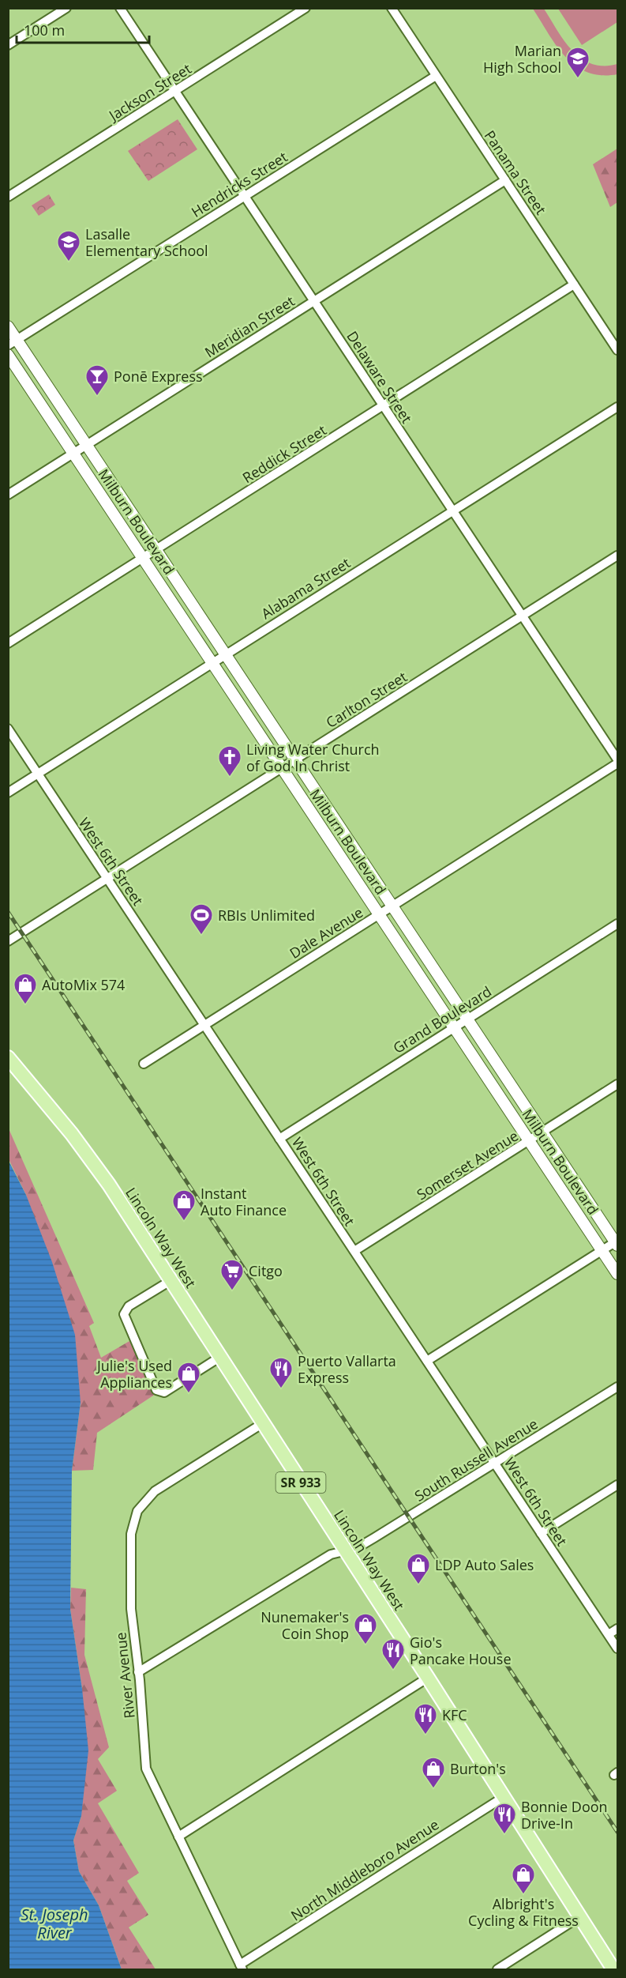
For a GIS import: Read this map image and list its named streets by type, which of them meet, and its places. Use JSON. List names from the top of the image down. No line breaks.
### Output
{"streets":{"main road":["Lincoln Way West","SR 933"],"street":["Jackson Street","Panama Street","Hendricks Street","Meridian Street","Delaware Street","Reddick Street","Milburn Boulevard","Alabama Street","Carlton Street","West 6th Street","Dale Avenue","Grand Boulevard","Somerset Avenue","South Russell Avenue","River Avenue","North Middleboro Avenue"]},"crossings":[["Jackson Street","Delaware Street"],["Panama Street","Hendricks Street"],["Panama Street","Meridian Street"],["Panama Street","Reddick Street"],["Hendricks Street","Delaware Street"],["Hendricks Street","Milburn Boulevard"],["Meridian Street","Delaware Street"],["Meridian Street","Milburn Boulevard"],["Delaware Street","Reddick Street"],["Delaware Street","Alabama Street"],["Delaware Street","Carlton Street"],["Delaware Street","Dale Avenue"],["Reddick Street","Milburn Boulevard"],["Milburn Boulevard","Alabama Street"],["Milburn Boulevard","Carlton Street"],["Milburn Boulevard","Dale Avenue"],["Milburn Boulevard","Grand Boulevard"],["Milburn Boulevard","Somerset Avenue"],["Alabama Street","West 6th Street"],["Carlton Street","West 6th Street"],["West 6th Street","Dale Avenue"],["West 6th Street","Grand Boulevard"],["West 6th Street","Somerset Avenue"],["West 6th Street","South Russell Avenue"],["Lincoln Way West","South Russell Avenue"],["Lincoln Way West","River Avenue"],["Lincoln Way West","North Middleboro Avenue"],["South Russell Avenue","River Avenue"],["River Avenue","North Middleboro Avenue"]],"water":["St. Joseph River"],"places":{"school or university":["Marian High School","Lasalle Elementary School"],"bar":["Ponē Express"],"church":["Living Water Church of God In Christ"],"sports":["RBIs Unlimited"],"shop":["AutoMix 574","Instant Auto Finance","Julie's Used Appliances","LDP Auto Sales","Nunemaker's Coin Shop","Burton's","Albright's Cycling & Fitness"],"supermarket":["Citgo"],"restaurant":["Puerto Vallarta Express","Gio's Pancake House","KFC","Bonnie Doon Drive-In"]},"scale_bar":"100 m"}
